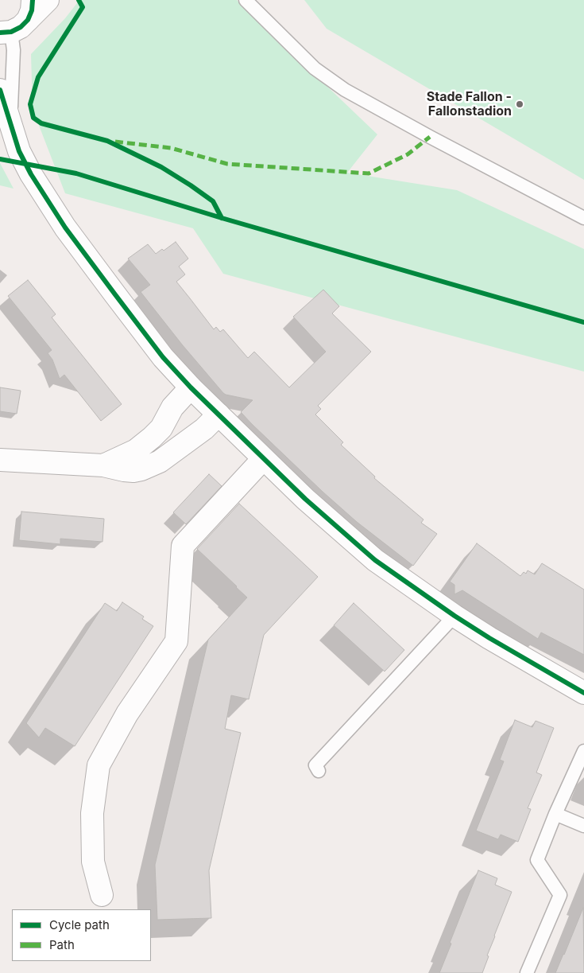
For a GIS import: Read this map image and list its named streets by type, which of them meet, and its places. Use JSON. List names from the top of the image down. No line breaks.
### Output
{"places":["Stade Fallon - Fallonstadion"],"legend":["Cycle path","Path"]}
